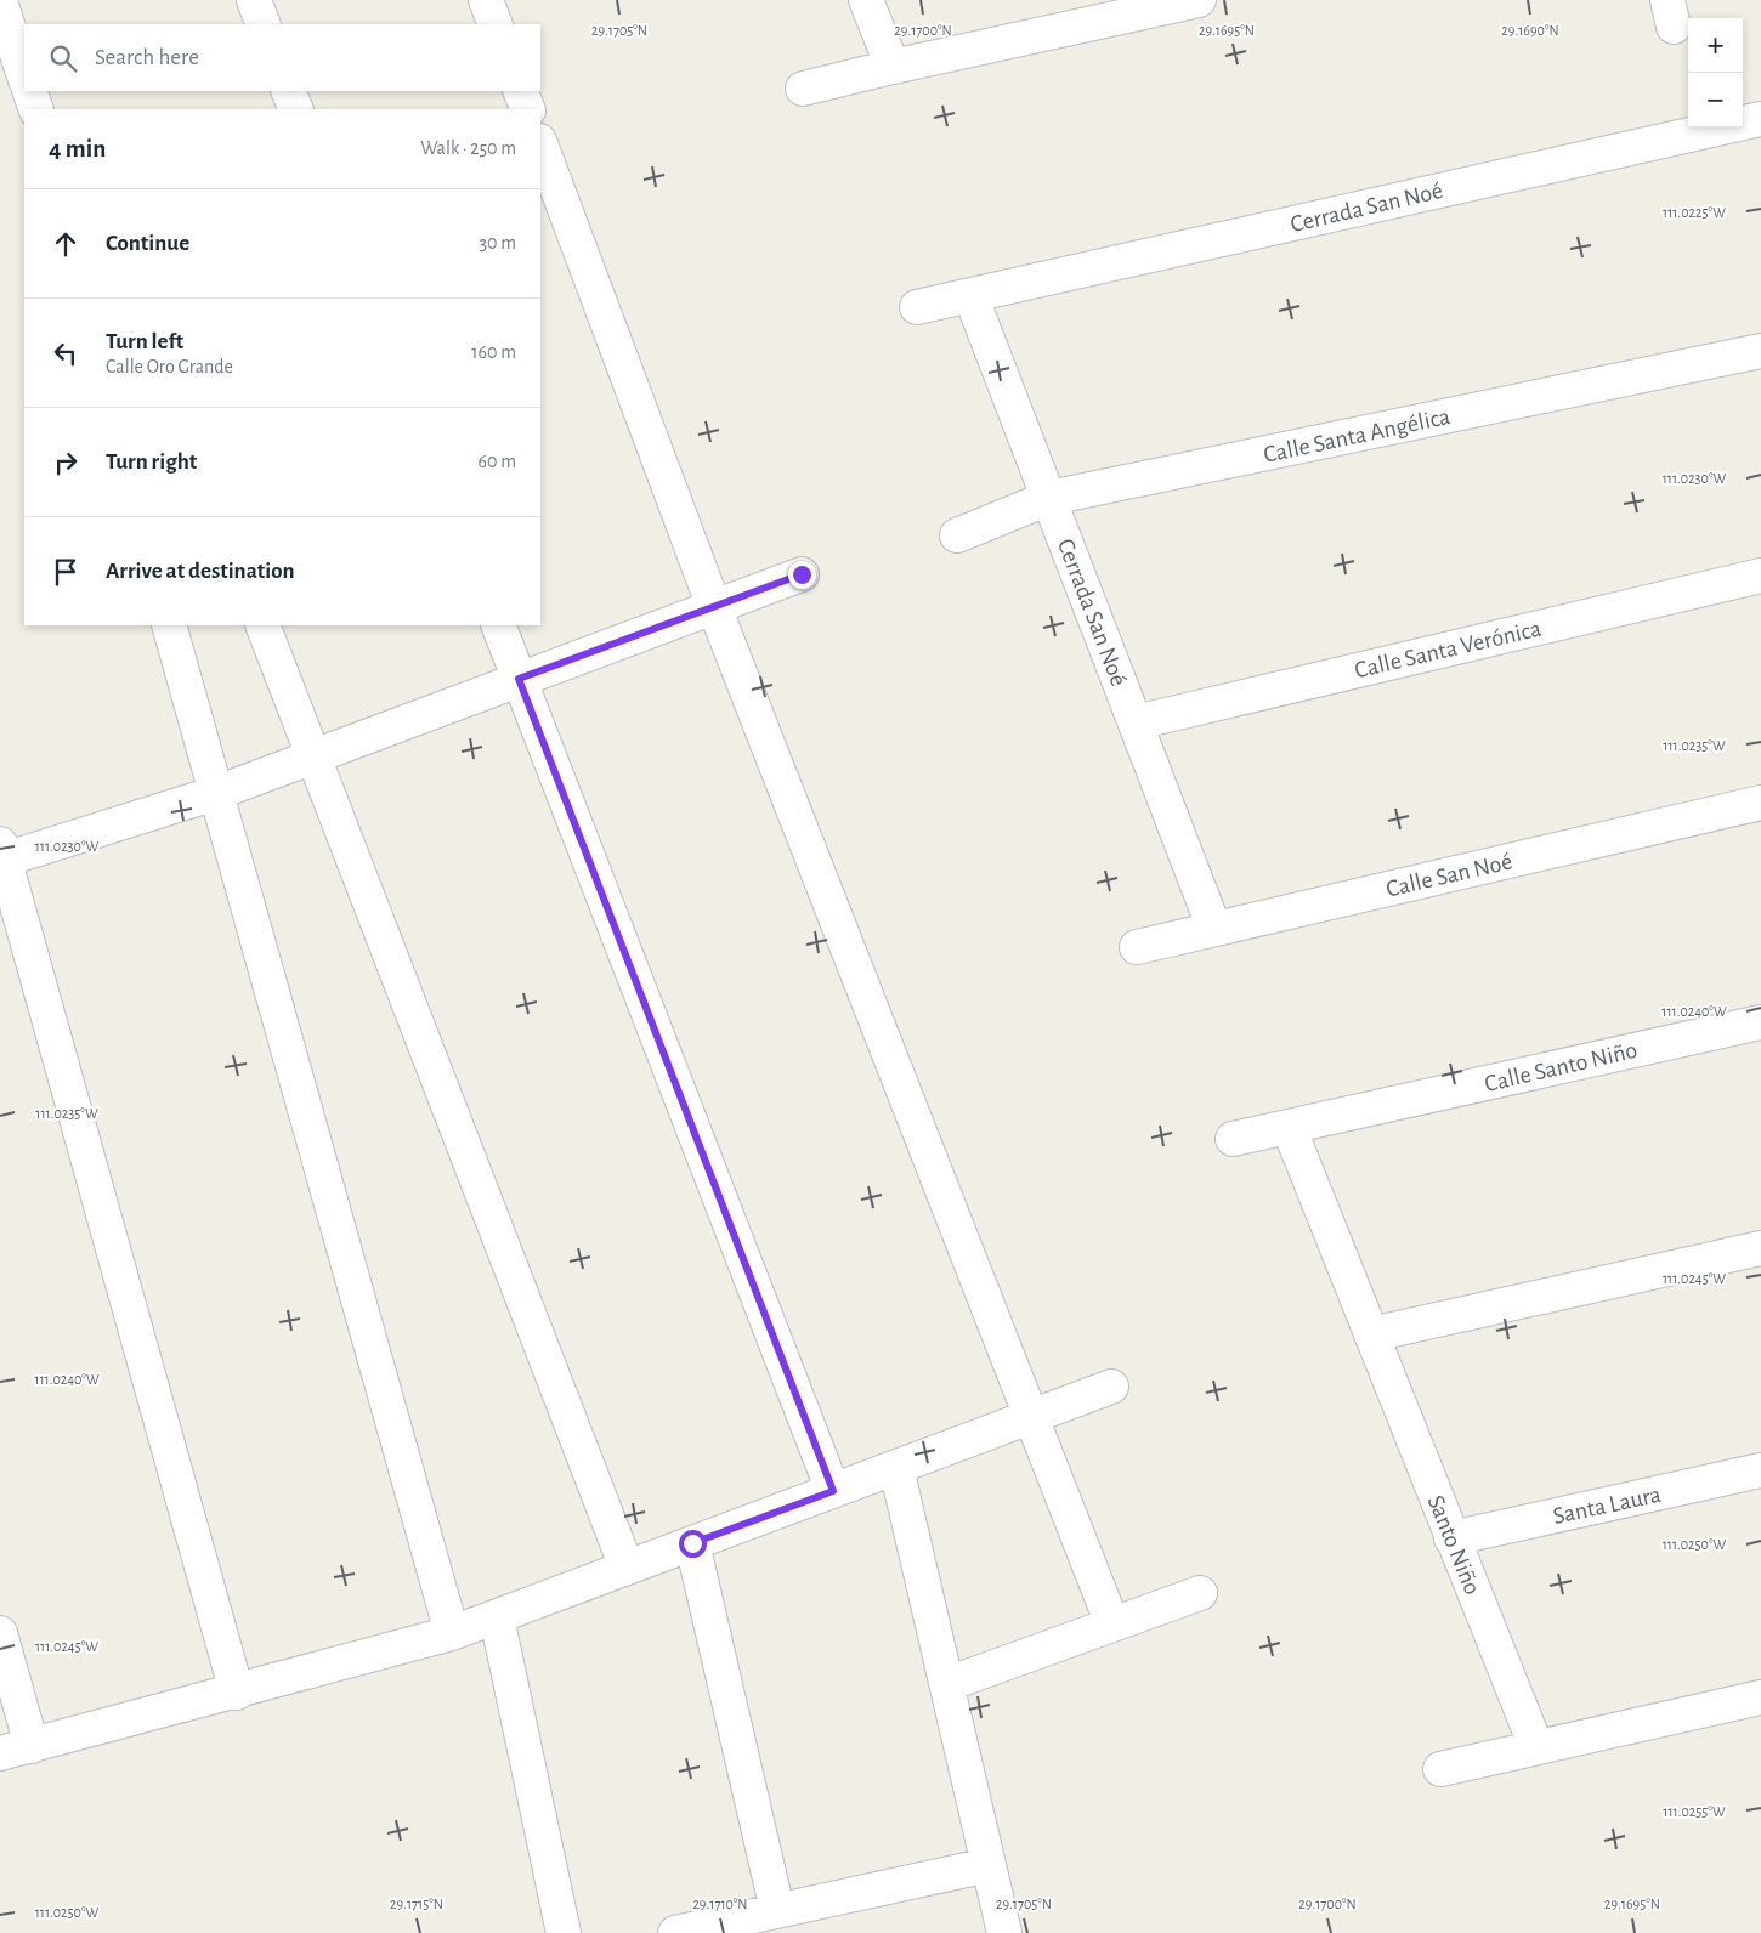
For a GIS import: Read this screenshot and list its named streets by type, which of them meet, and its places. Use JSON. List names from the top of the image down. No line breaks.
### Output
{"streets":{"street":["Cerrada San Noé","Calle Santa Angélica","Calle Santa Verónica","Calle San Noé","Calle Santo Niño","Santa Laura","Santo Niño"]},"crossings":[["Cerrada San Noé","Calle Santa Angélica"],["Cerrada San Noé","Calle Santa Verónica"],["Cerrada San Noé","Calle San Noé"],["Calle Santo Niño","Santo Niño"],["Santa Laura","Santo Niño"]],"page":{"map_buttons":["+","−"],"search":"Search here","heading":["4 min","Walk · 250 m"],"list":[["Continue","30 m"],["Turn left","Calle Oro Grande","160 m"],["Turn right","60 m"],"Arrive at destination"]},"coordinates":["29.1705°N","29.1700°N","29.1695°N","29.1690°N","111.0225°W","111.0230°W","111.0235°W","111.0240°W","111.0245°W","111.0250°W","111.0255°W","29.1715°N","29.1710°N"]}
